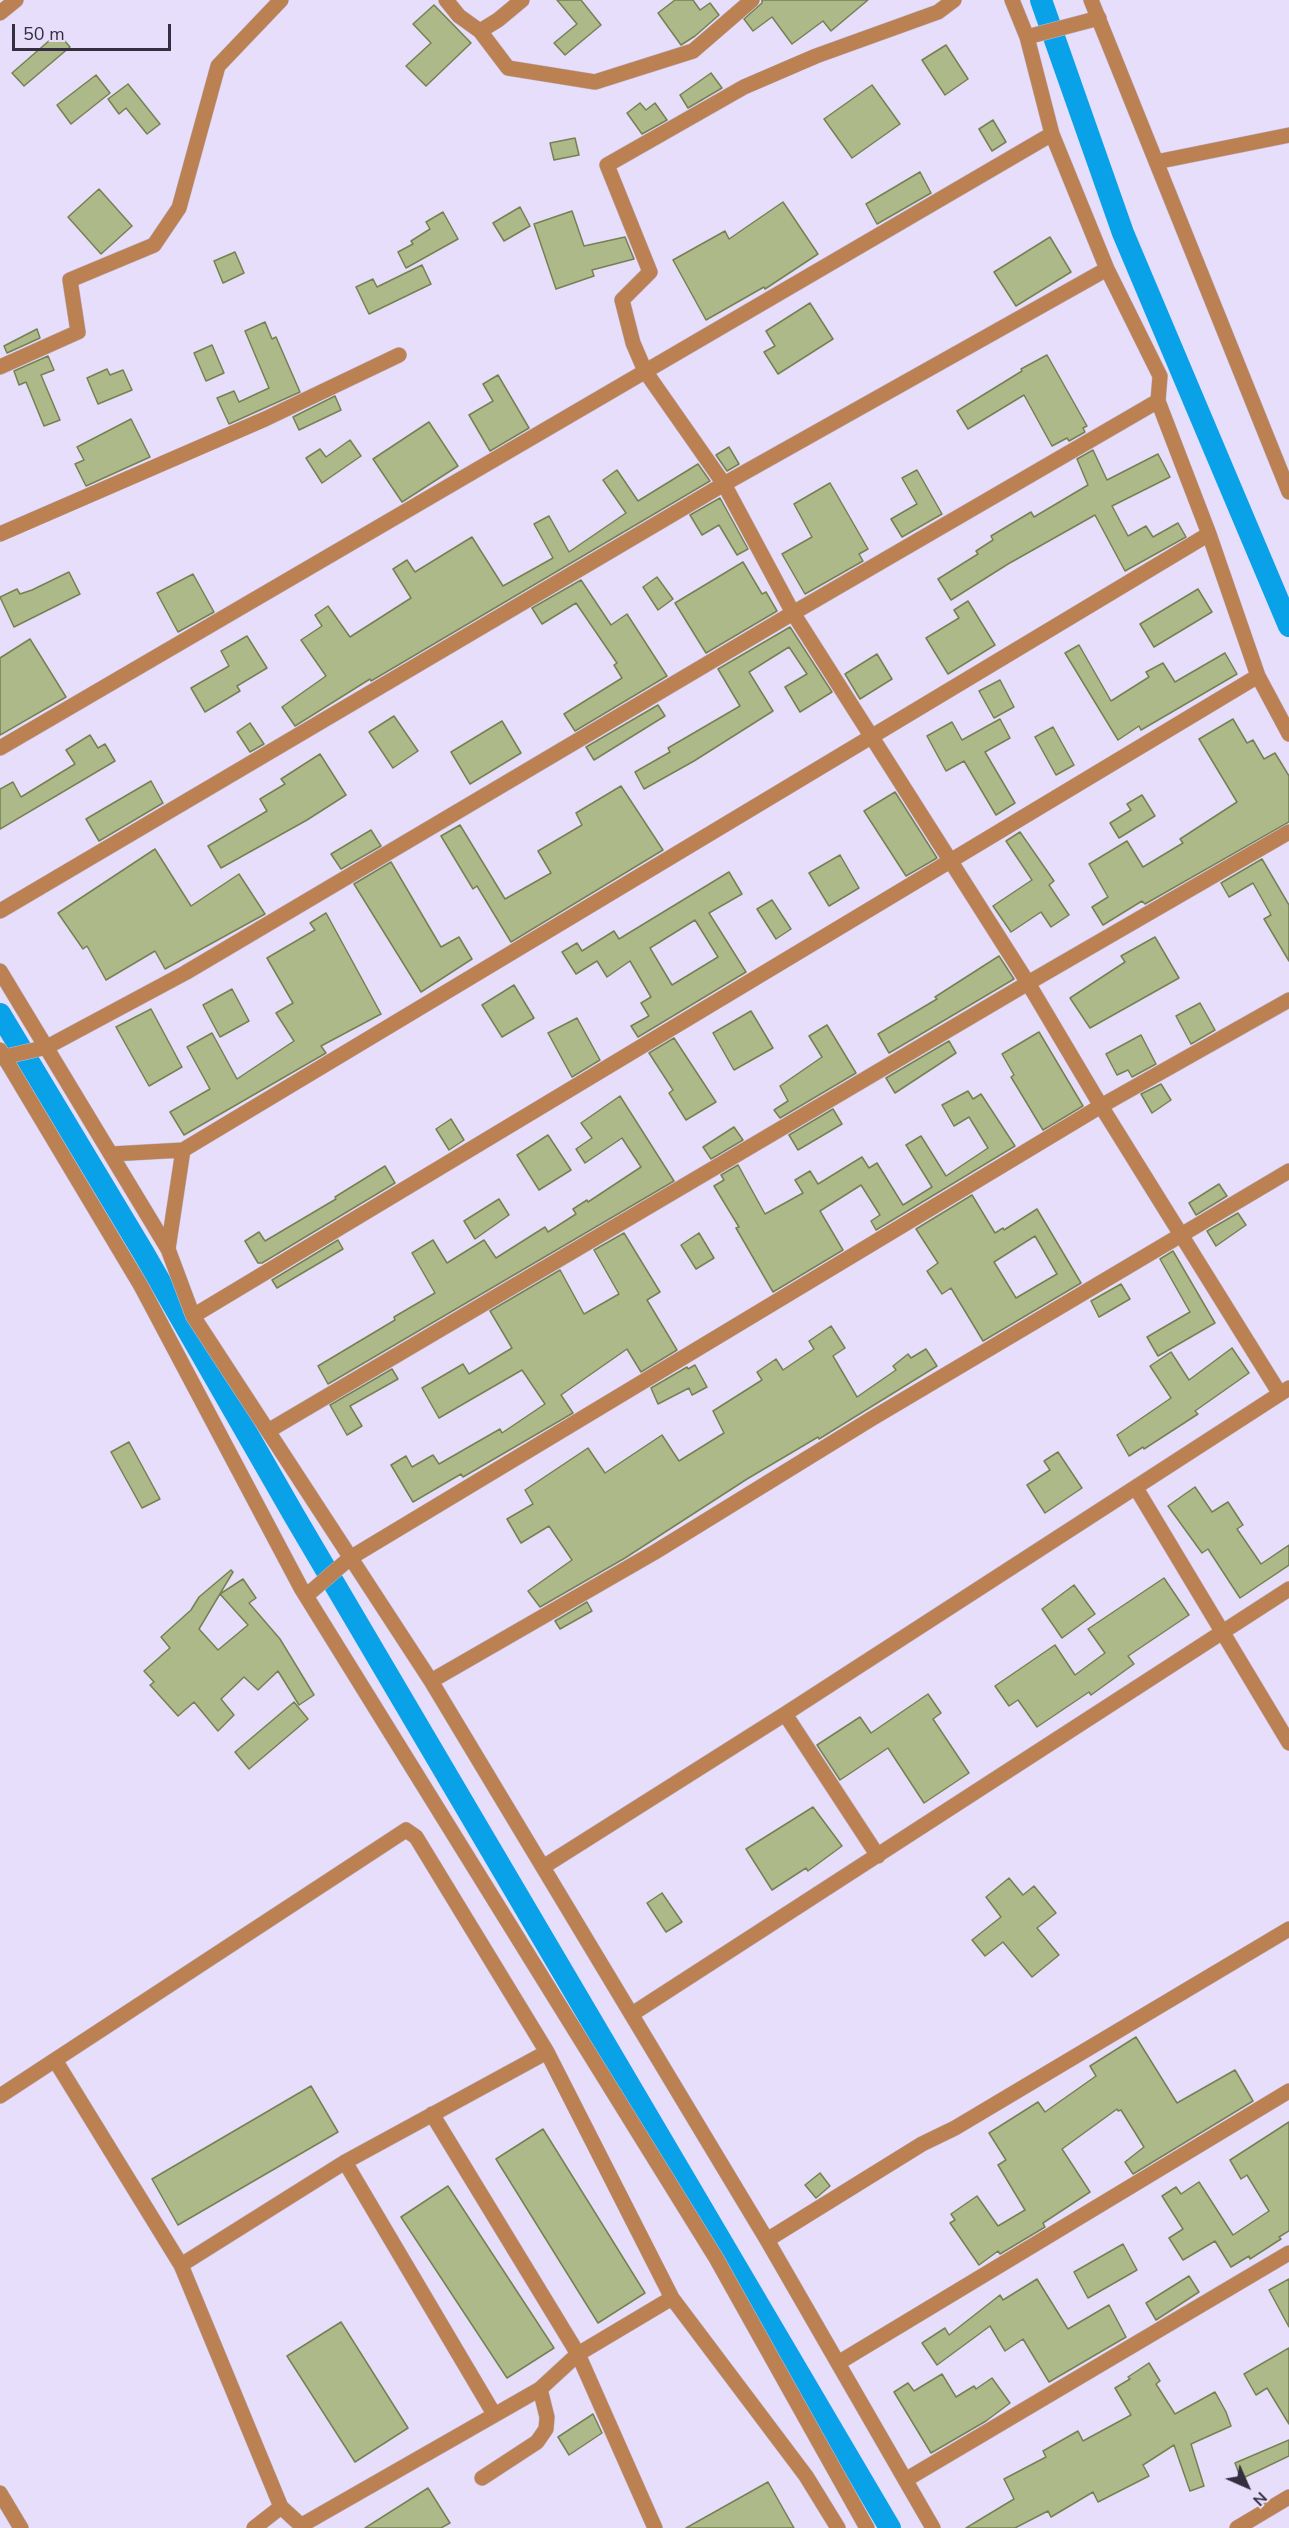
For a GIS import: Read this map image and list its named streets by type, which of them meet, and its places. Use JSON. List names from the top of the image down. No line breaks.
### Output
{"scale_bar":"50 m","north":"bottom right"}
